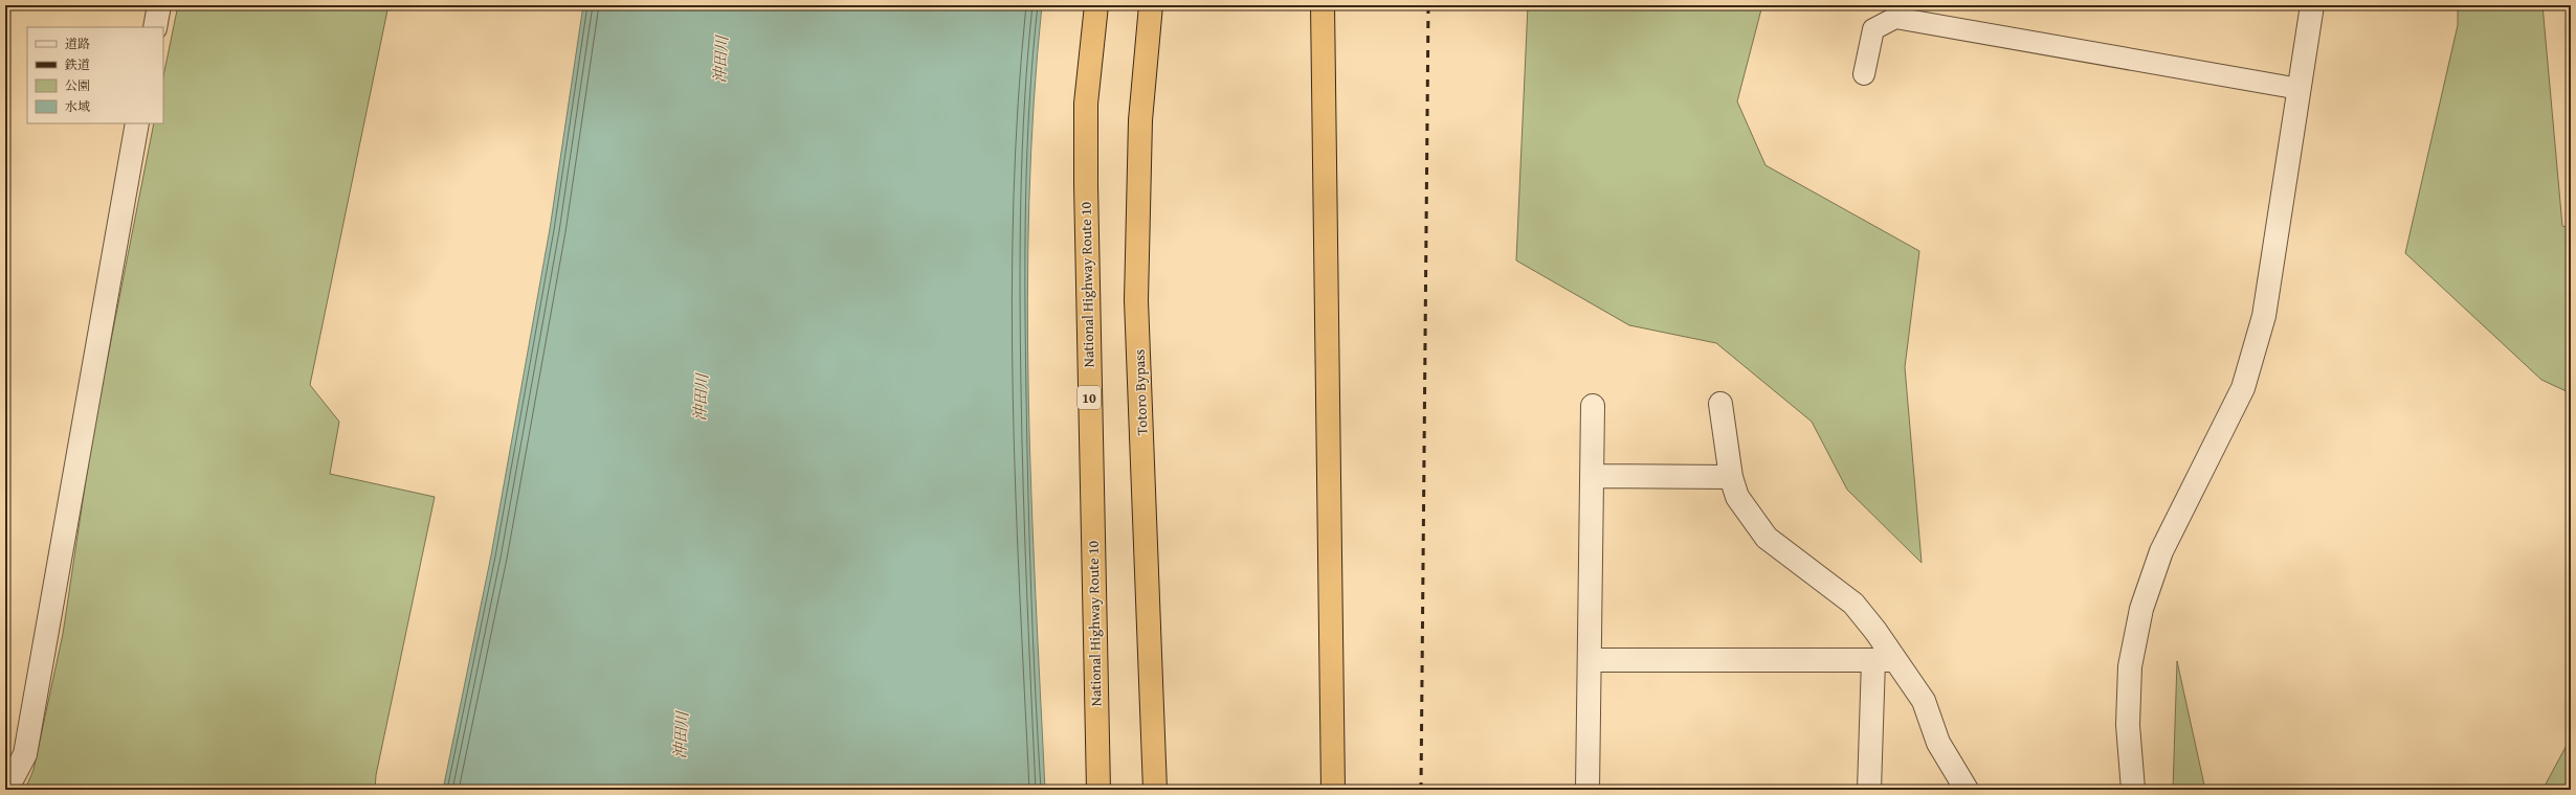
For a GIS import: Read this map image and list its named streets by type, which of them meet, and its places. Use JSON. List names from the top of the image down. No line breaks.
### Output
{"streets":{"highway":["National Highway Route 10","Totoro Bypass","10"]},"water":["沖田川"],"legend":["道路","鉄道","公園","水域"]}
